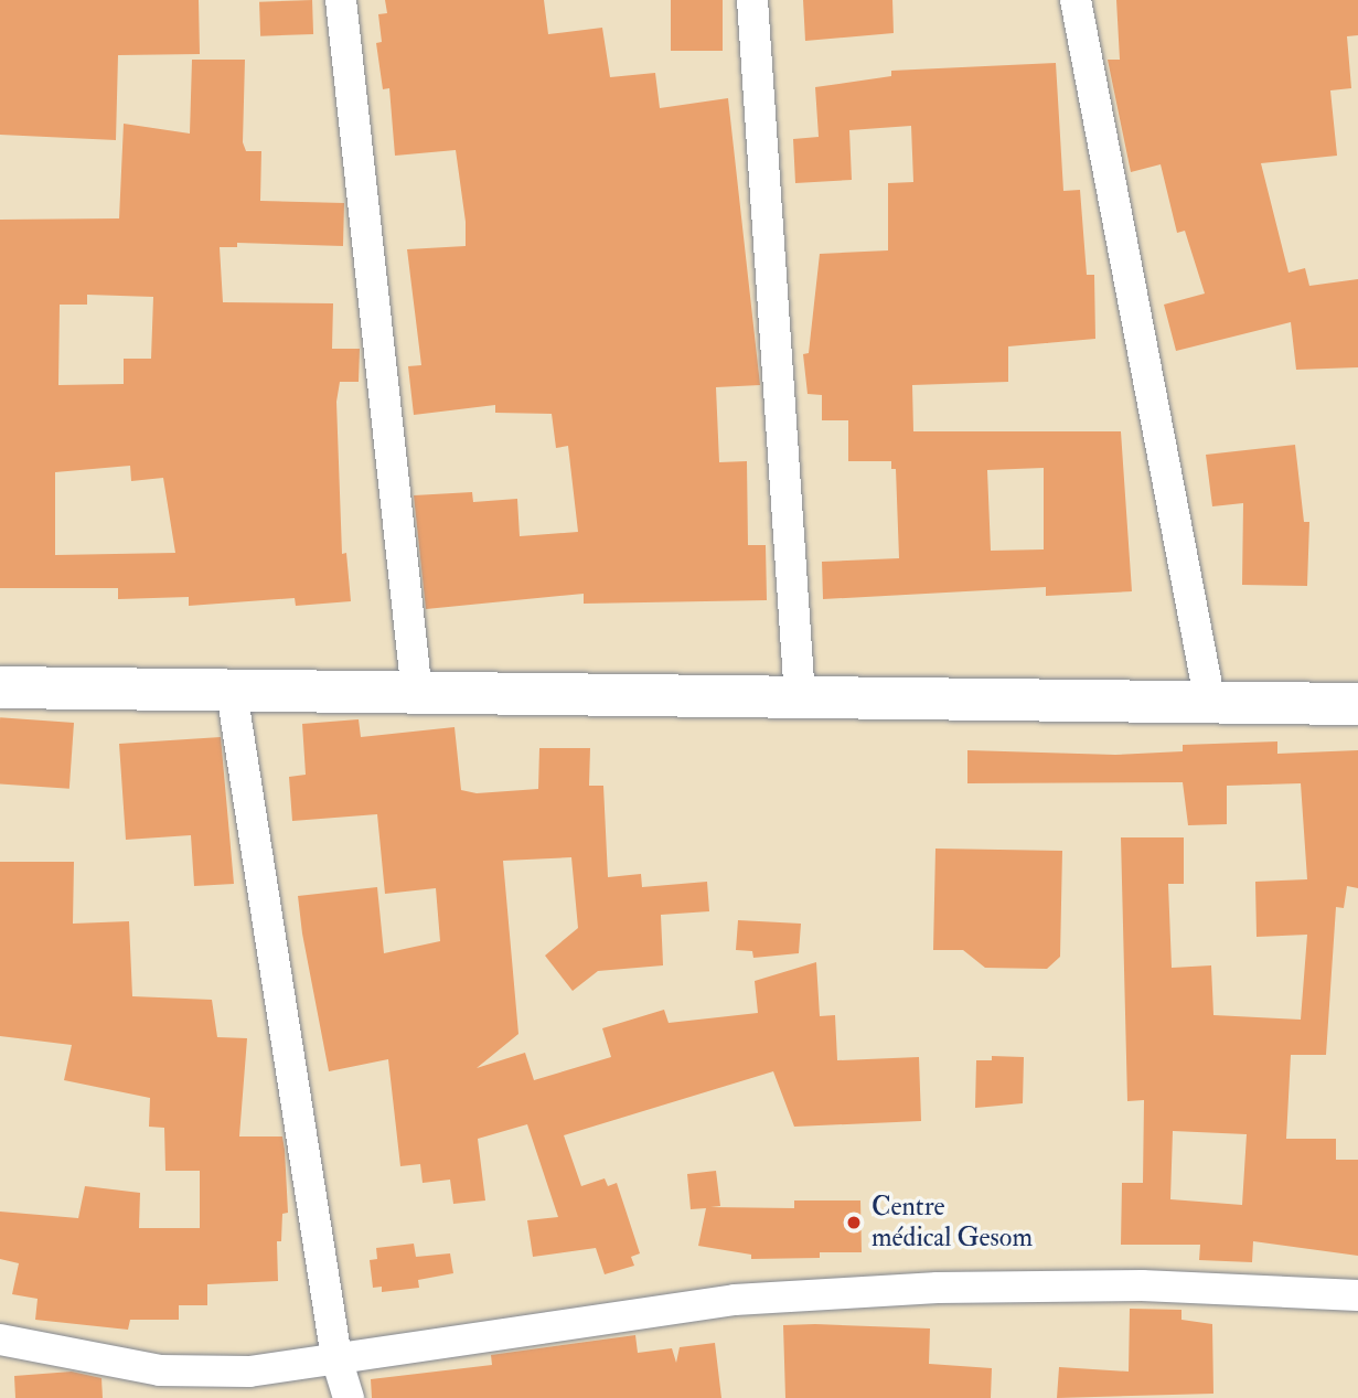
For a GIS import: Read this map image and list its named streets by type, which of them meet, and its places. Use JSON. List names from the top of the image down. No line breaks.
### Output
{"places":["Centre médical Gesom"]}
